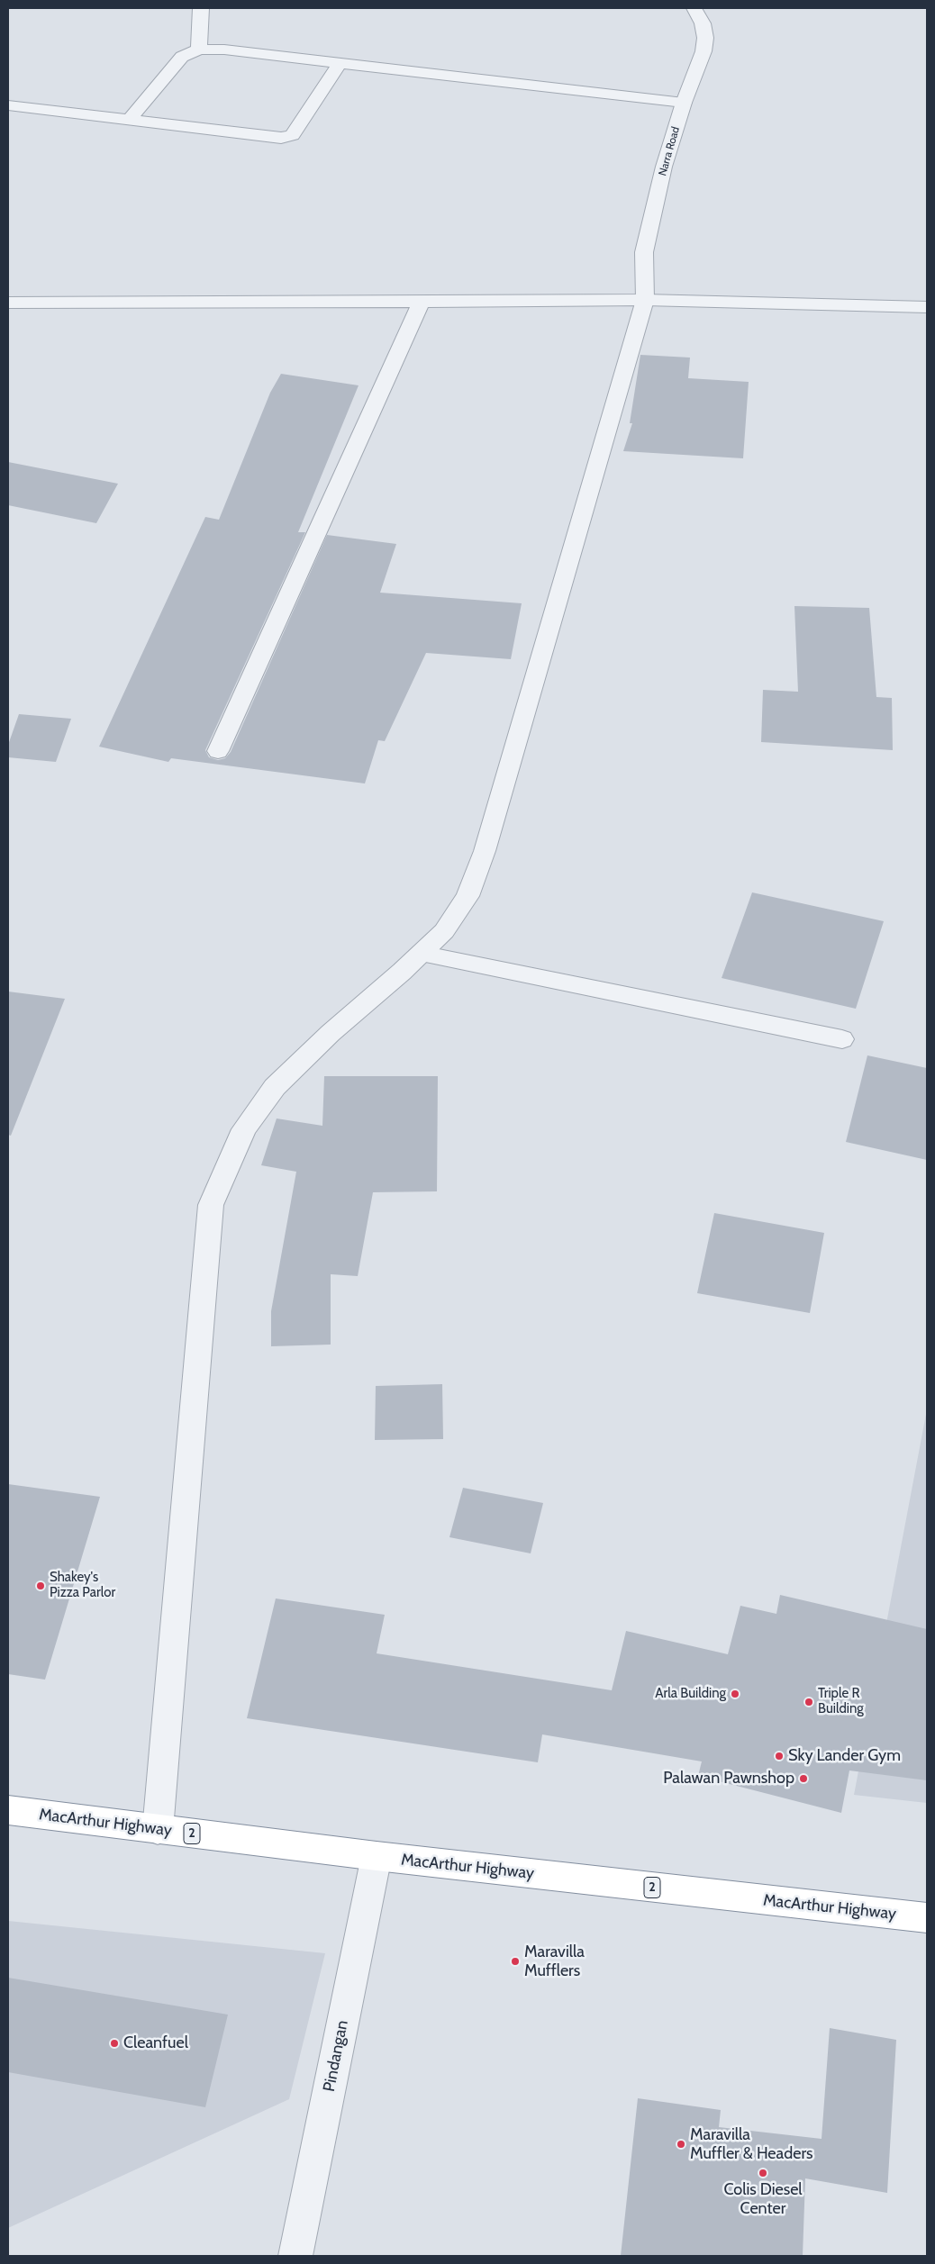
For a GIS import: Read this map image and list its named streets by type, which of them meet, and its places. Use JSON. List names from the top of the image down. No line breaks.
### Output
{"streets":{"highway":["MacArthur Highway","2"],"street":["Narra Road","Pindangan"]},"crossings":[["Narra Road","MacArthur Highway"],["MacArthur Highway","Pindangan"]],"places":["Shakey's Pizza Parlor","Arla Building","Triple R Building","Sky Lander Gym","Palawan Pawnshop","Maravilla Mufflers","Cleanfuel","Maravilla Muffler & Headers","Colis Diesel Center"]}
